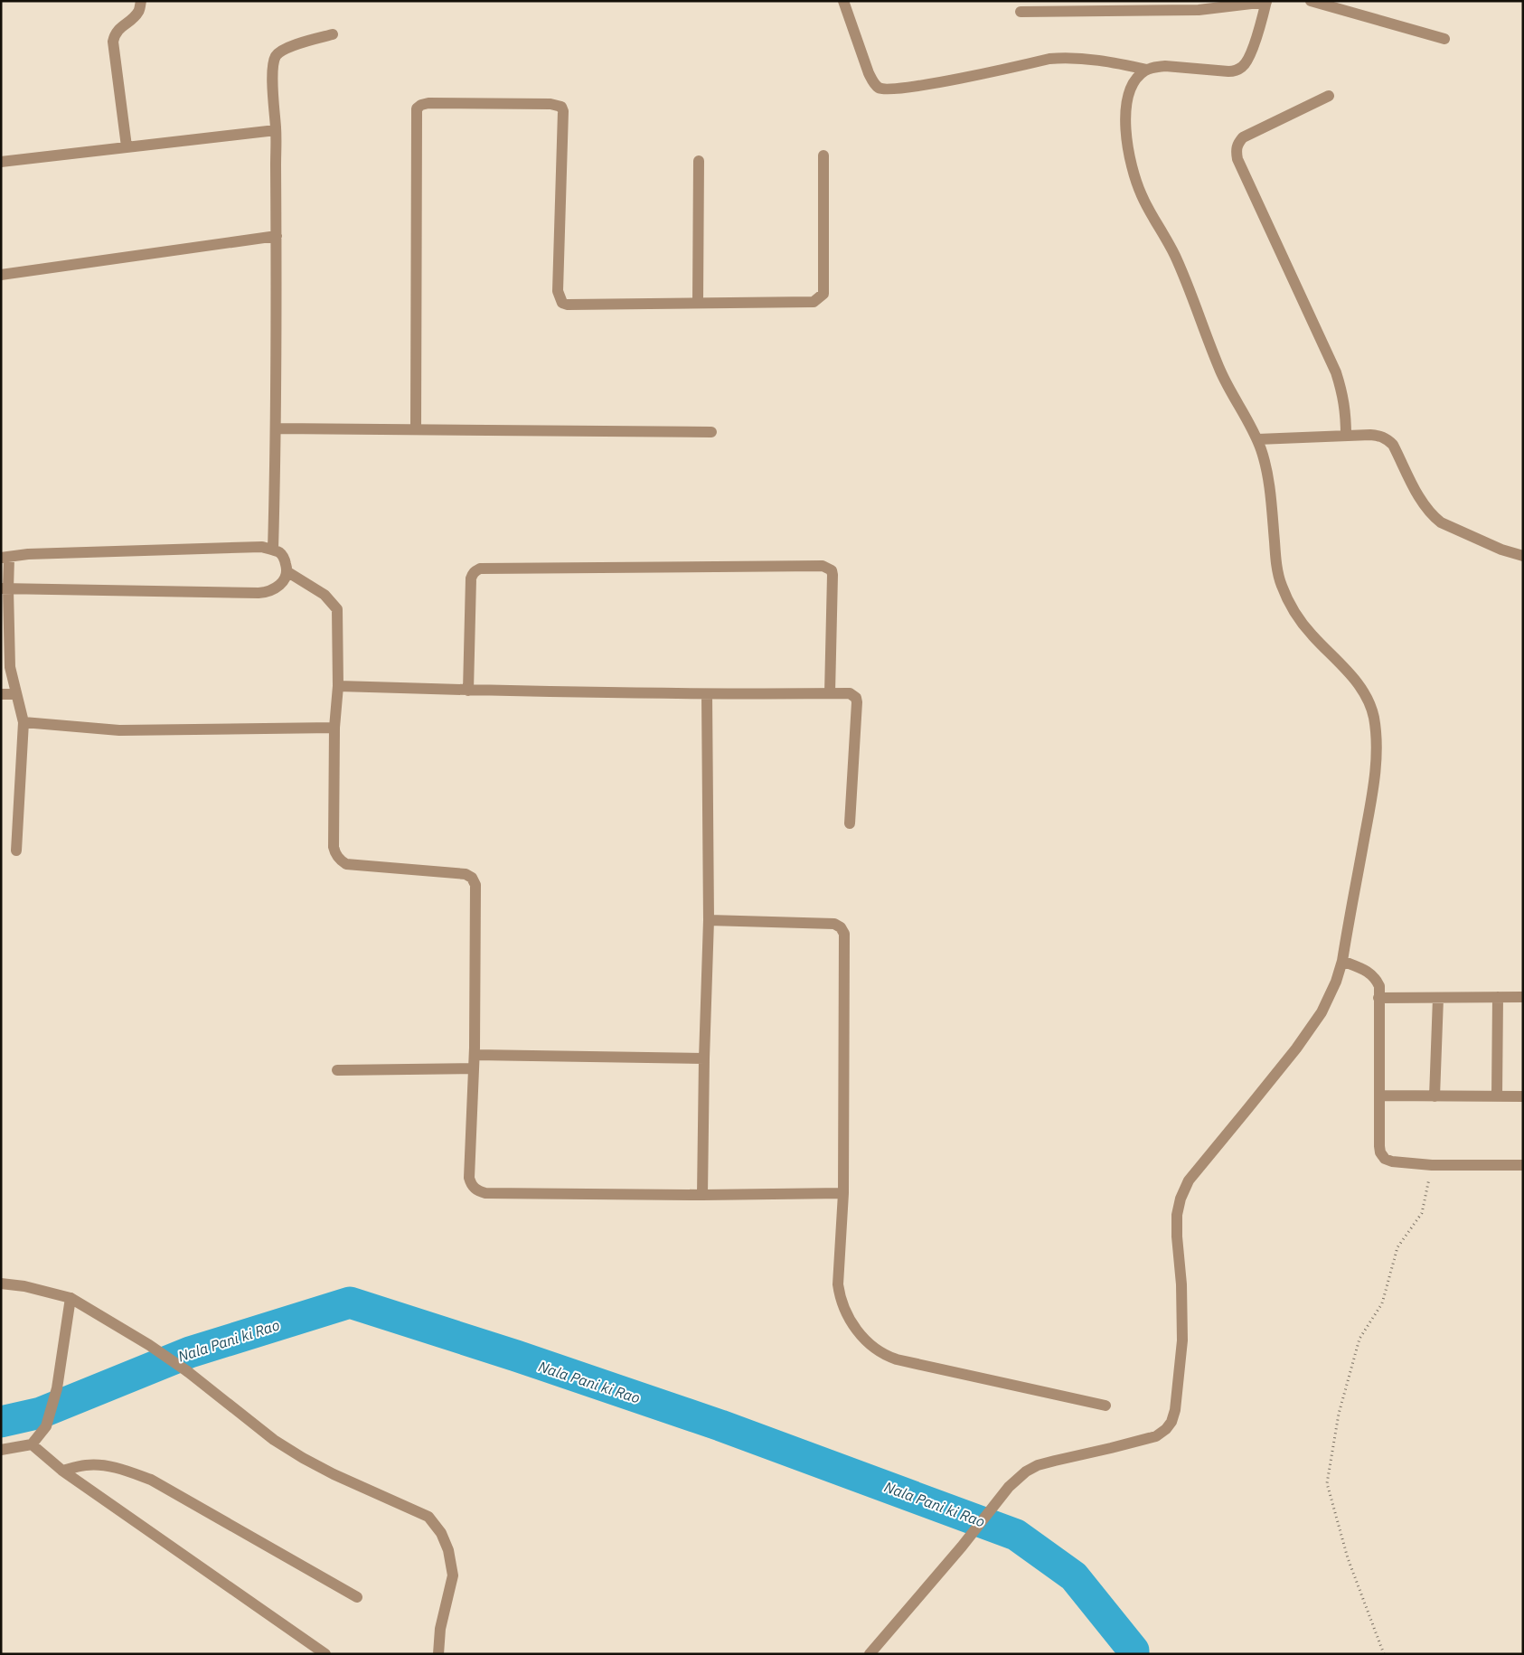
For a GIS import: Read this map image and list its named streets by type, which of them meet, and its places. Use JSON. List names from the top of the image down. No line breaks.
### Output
{"water":["Nala Pani ki Rao"]}
